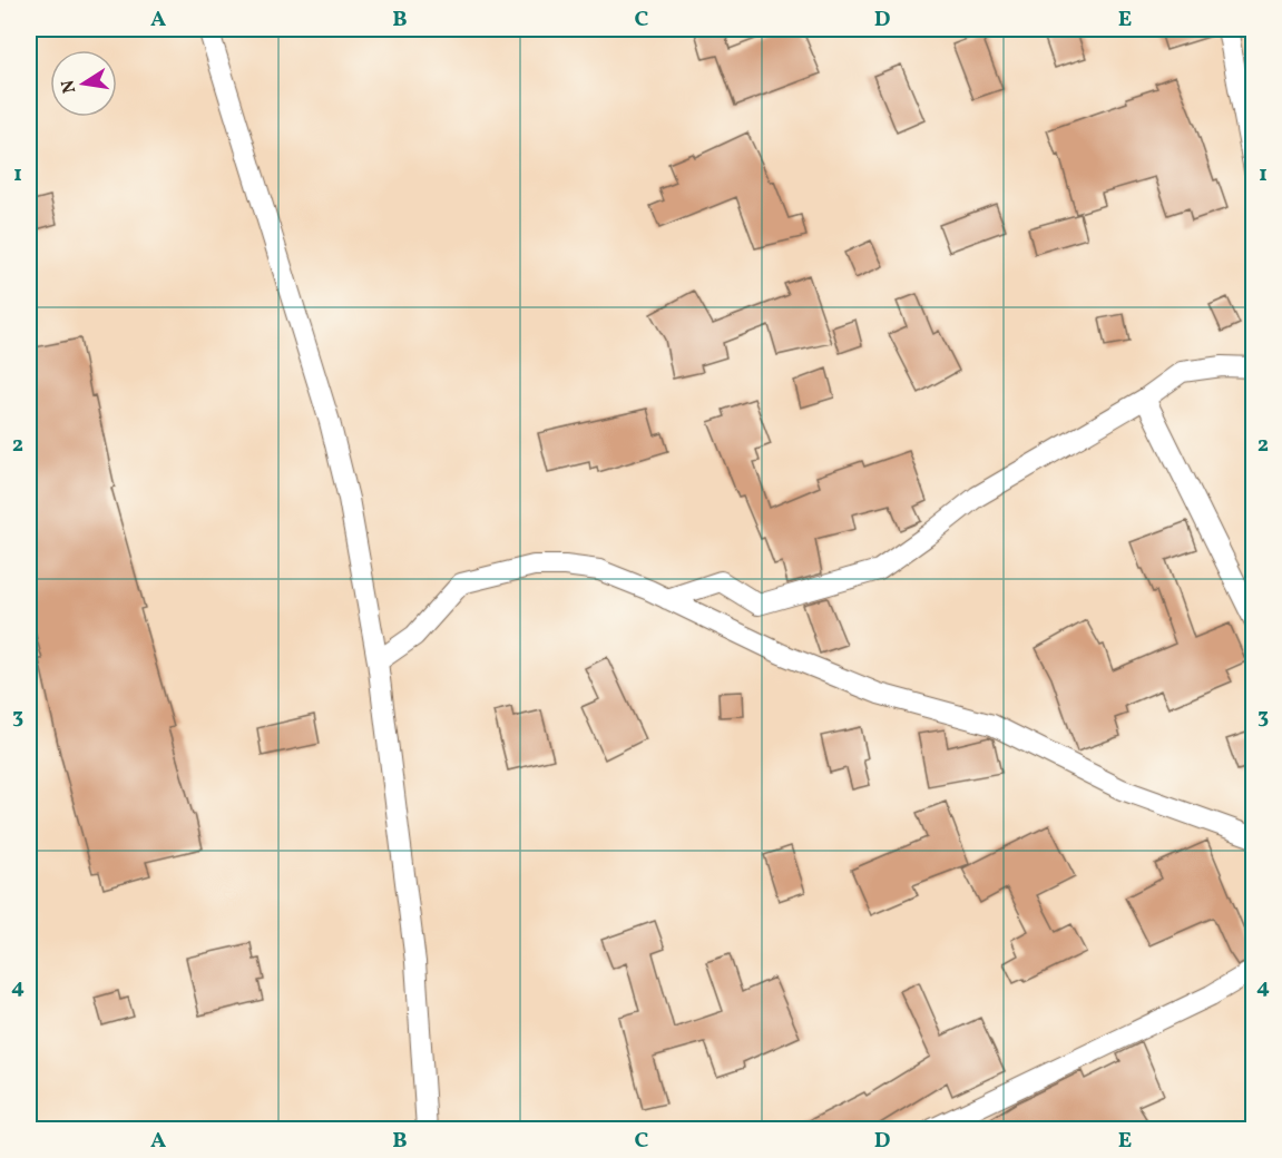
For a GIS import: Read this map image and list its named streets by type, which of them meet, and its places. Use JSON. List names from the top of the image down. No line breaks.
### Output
{"north":"left","grid":{"columns":["A","B","C","D","E"],"rows":["1","2","3","4"]}}
